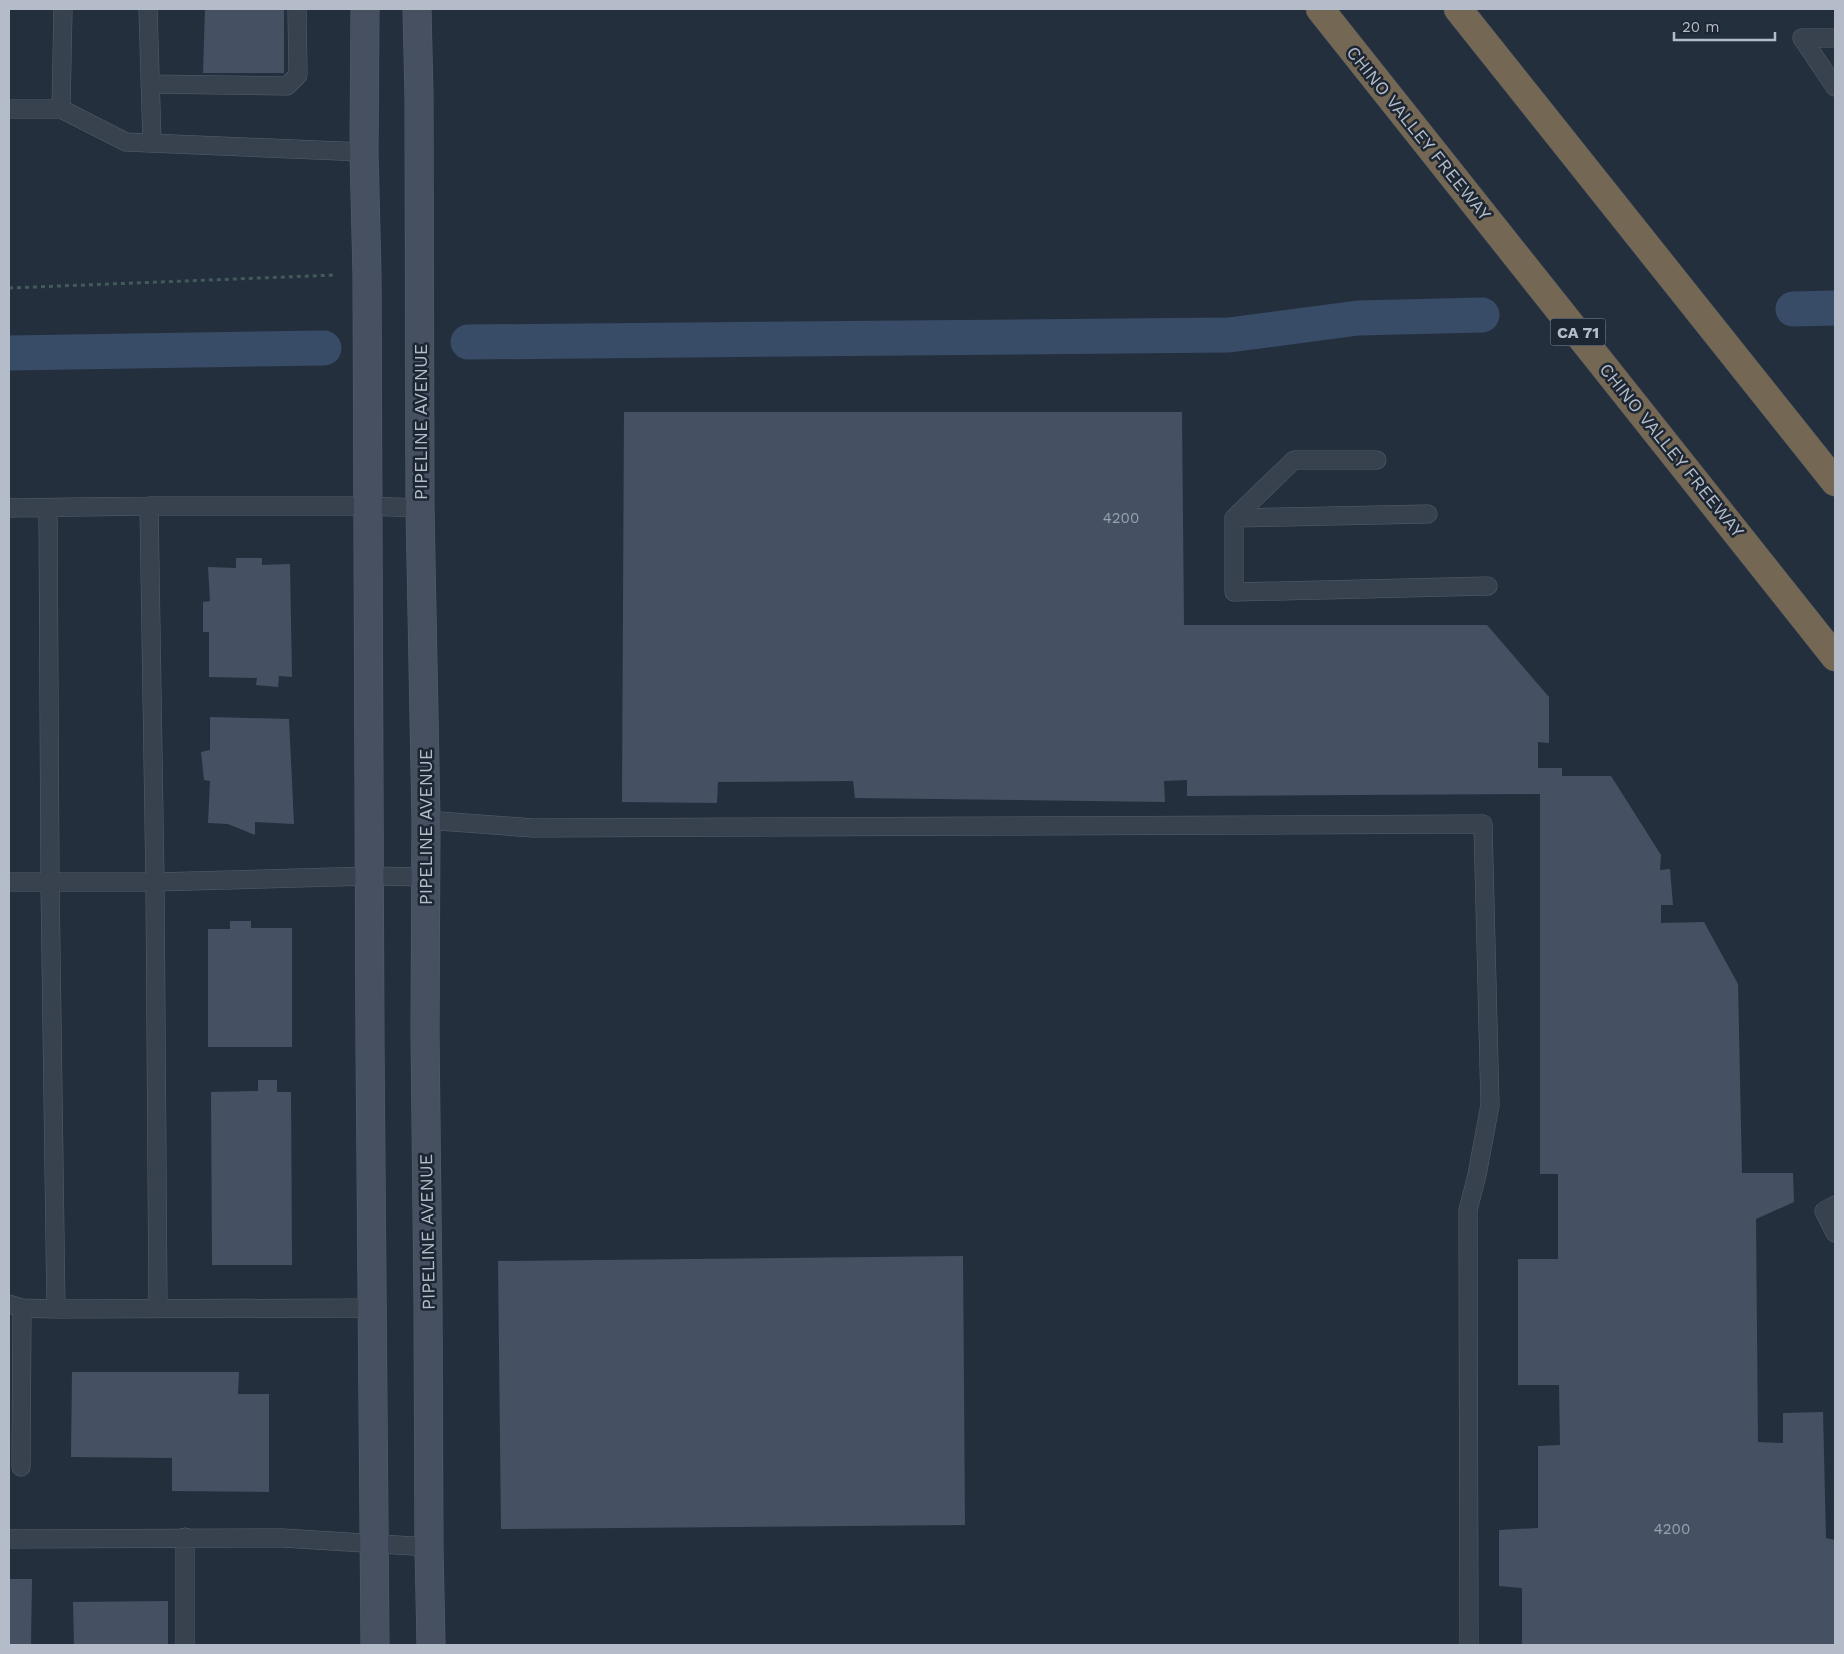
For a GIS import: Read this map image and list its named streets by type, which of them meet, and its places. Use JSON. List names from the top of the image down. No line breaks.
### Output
{"streets":{"highway":["CHINO VALLEY FREEWAY","CA 71"],"main road":["PIPELINE AVENUE"]},"house_numbers":["4200","4200"],"scale_bar":"20 m"}
